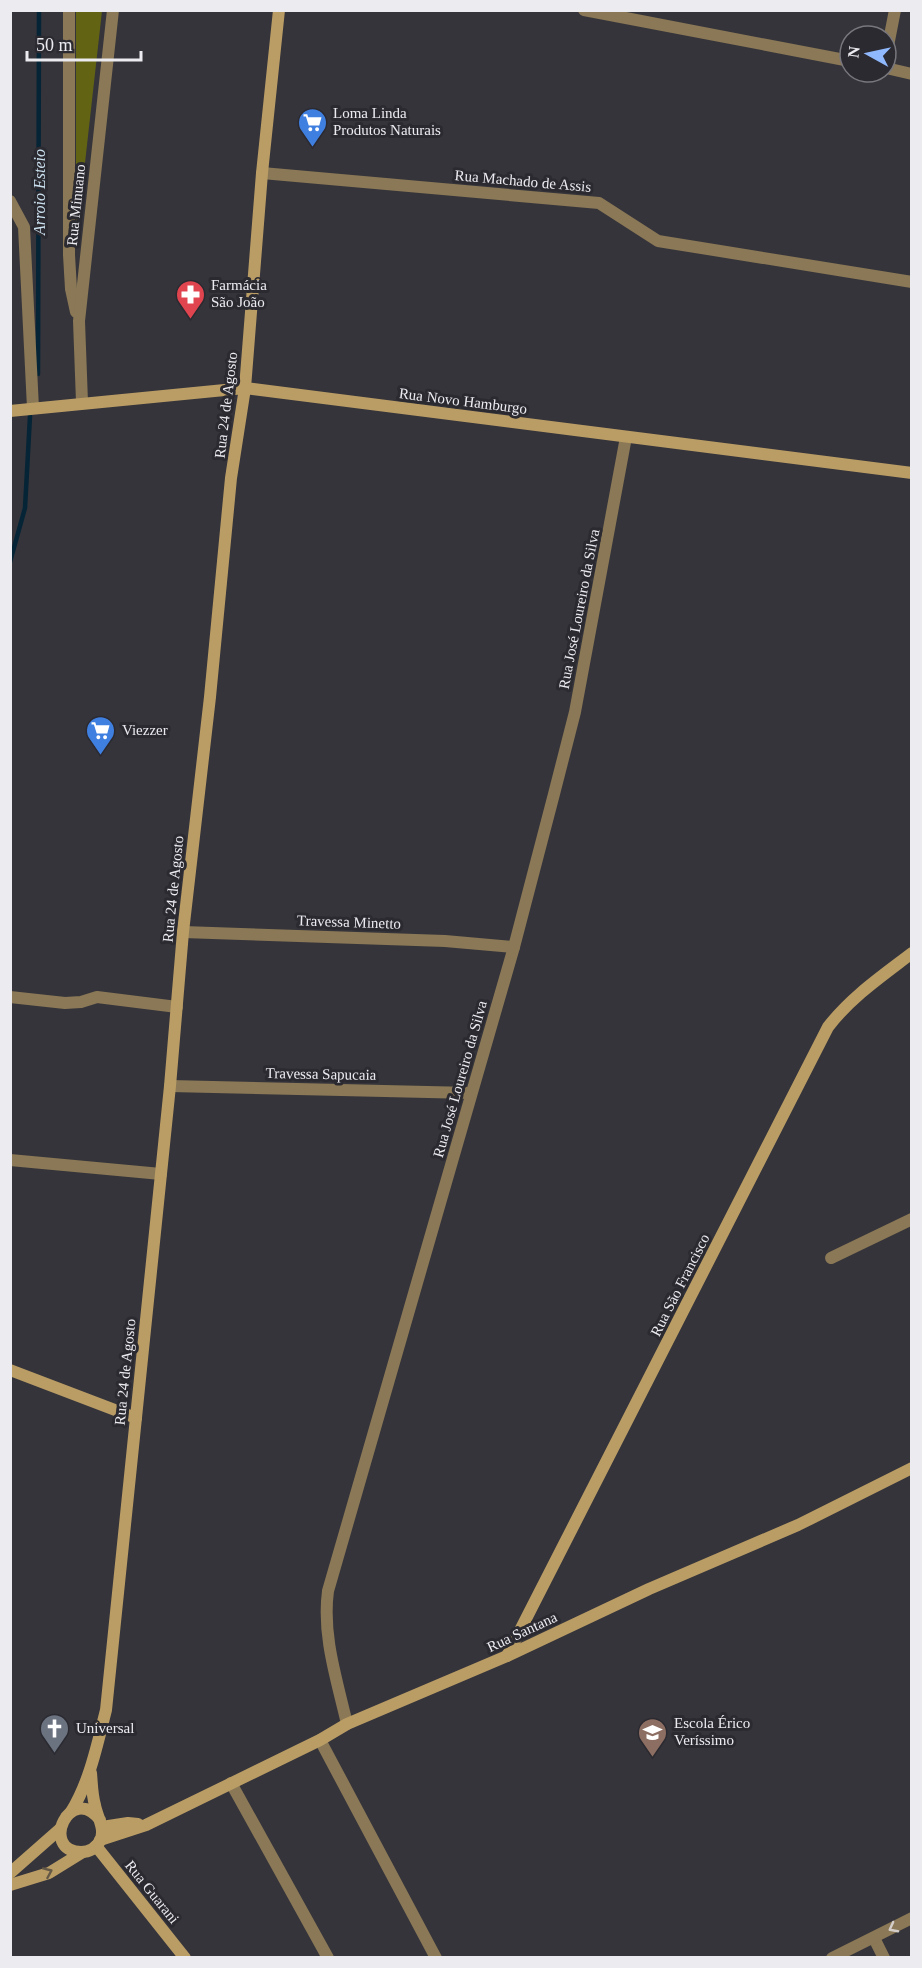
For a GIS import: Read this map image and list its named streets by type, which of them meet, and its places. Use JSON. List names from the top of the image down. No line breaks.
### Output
{"streets":{"main road":["Rua Novo Hamburgo","Rua 24 de Agosto","Rua São Francisco","Rua Santana","Rua Guarani"],"street":["Rua Machado de Assis","Rua Minuano","Rua José Loureiro da Silva","Travessa Minetto","Travessa Sapucaia"]},"crossings":[["Rua Machado de Assis","Rua 24 de Agosto"],["Rua Minuano","Rua Novo Hamburgo"],["Rua Novo Hamburgo","Rua 24 de Agosto"],["Rua Novo Hamburgo","Rua José Loureiro da Silva"],["Rua 24 de Agosto","Travessa Minetto"],["Rua 24 de Agosto","Travessa Sapucaia"],["Rua 24 de Agosto","Rua Santana"],["Rua 24 de Agosto","Rua Guarani"],["Rua José Loureiro da Silva","Travessa Minetto"],["Rua José Loureiro da Silva","Travessa Sapucaia"],["Rua José Loureiro da Silva","Rua Santana"],["Rua São Francisco","Rua Santana"],["Rua Santana","Rua Guarani"]],"water":["Arroio Esteio"],"places":{"supermarket":["Loma Linda Produtos Naturais","Viezzer"],"pharmacy":["Farmácia São João"],"church":["Universal"],"school or university":["Escola Érico Veríssimo"]},"scale_bar":"50 m","north":"left"}
